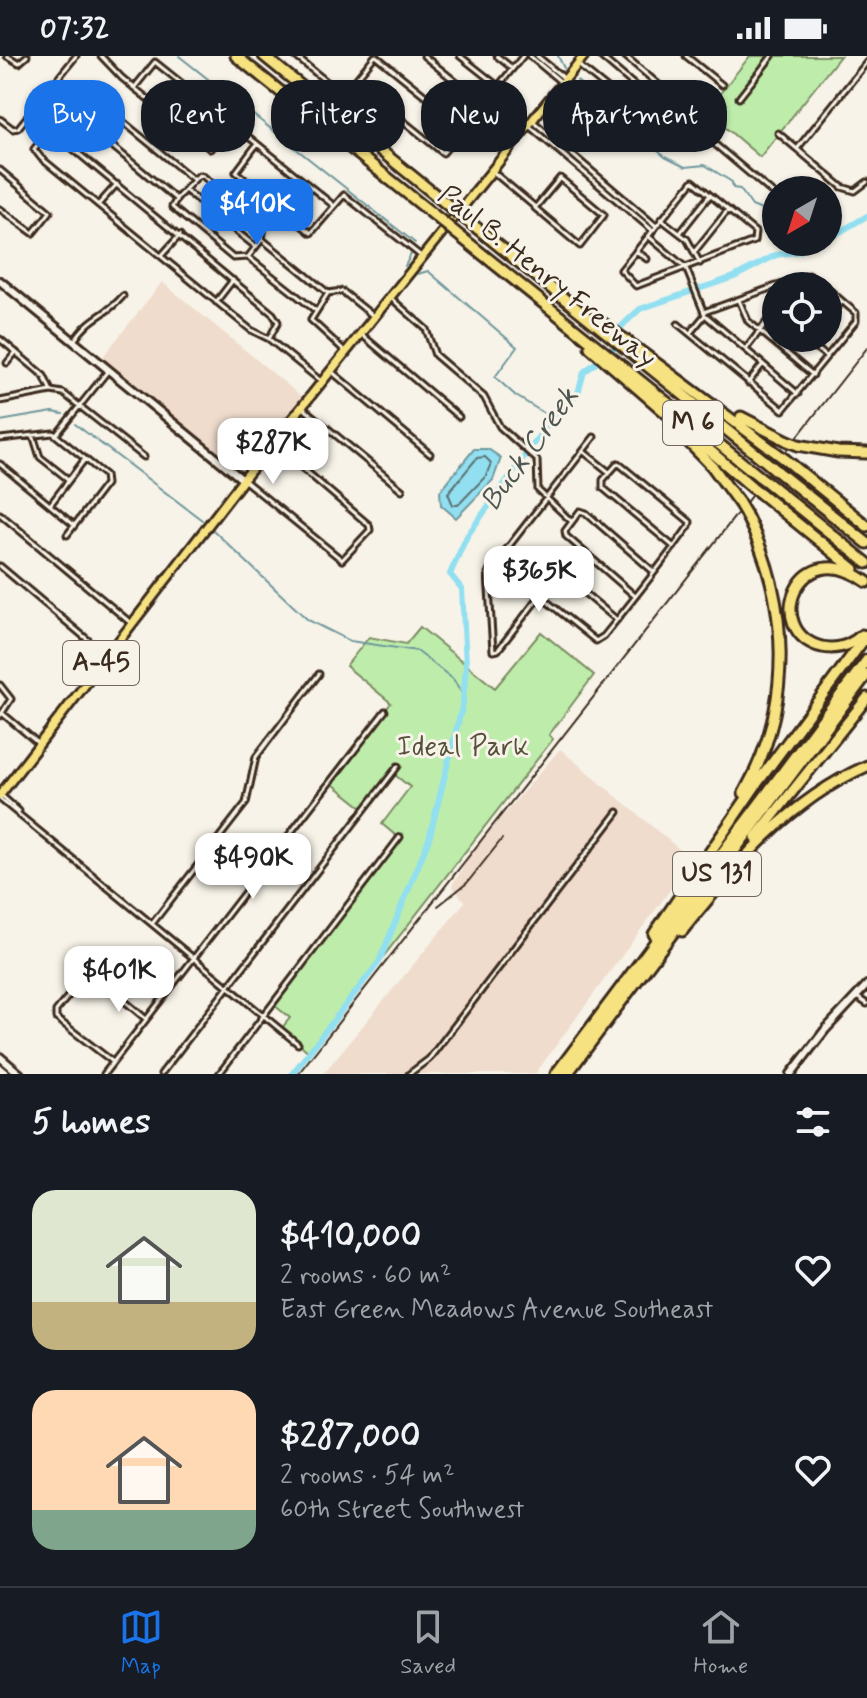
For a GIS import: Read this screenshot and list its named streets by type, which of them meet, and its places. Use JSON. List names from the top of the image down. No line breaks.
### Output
{"streets":{"highway":["Paul B. Henry Freeway","M 6","US 131"],"main road":["A-45"]},"water":["Buck Creek"],"parks":["Ideal Park"],"north":"bottom left","page":{"status":"07:32","chip":["Buy","Rent","Filters","New","Apartment"],"price":["$410K","$287K","$365K","$490K","$401K"],"heading":"5 homes","list":[{"name":"$410,000","note":"2 rooms · 60 m² · East Green Meadows Avenue Southeast"},{"name":"$287,000","note":"2 rooms · 54 m² · 60th Street Southwest"}],"tabs":["Map","Saved","Home"]}}
